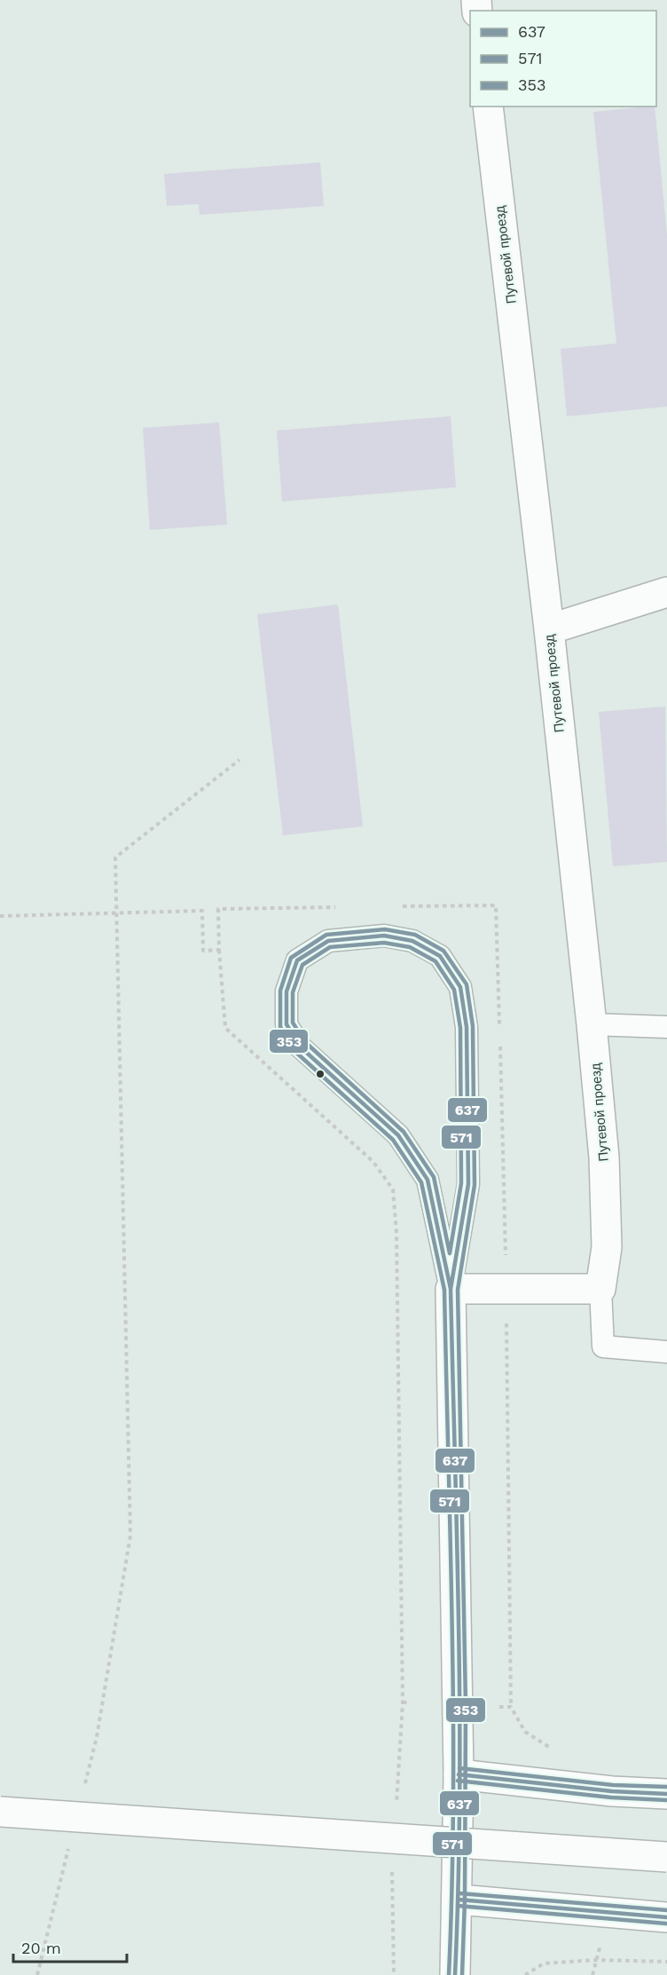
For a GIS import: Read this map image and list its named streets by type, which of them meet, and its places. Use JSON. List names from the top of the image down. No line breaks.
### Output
{"streets":{"street":["Путевой проезд"]},"lines":["transit line 353","transit line 637","transit line 571"],"legend":["637","571","353"],"scale_bar":"20 m"}
